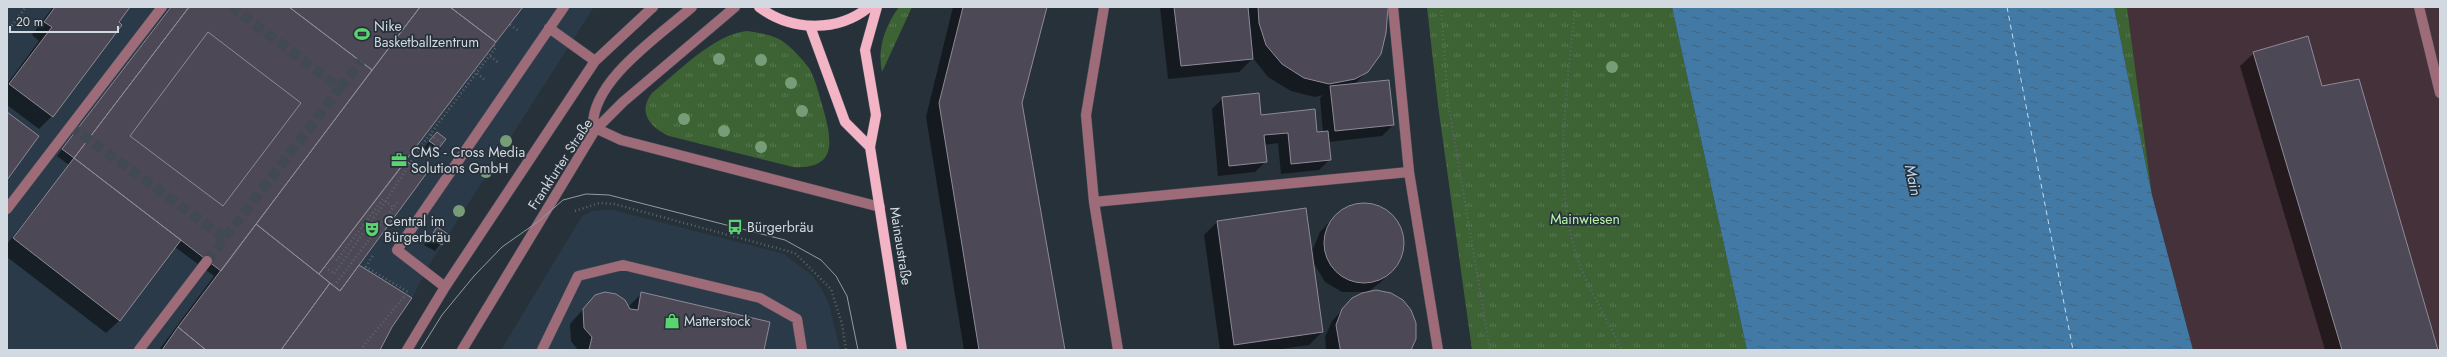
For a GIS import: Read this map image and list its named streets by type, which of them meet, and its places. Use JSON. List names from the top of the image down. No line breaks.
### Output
{"streets":{"main road":["Mainaustraße"],"street":["Frankfurter Straße"]},"water":["Main"],"parks":["Mainwiesen"],"places":{"sports":["Nike Basketballzentrum"],"office":["CMS - Cross Media Solutions GmbH"],"bus stop":["Bürgerbräu"],"theatre":["Central im Bürgerbräu"],"shop":["Matterstock"]},"scale_bar":"20 m"}
